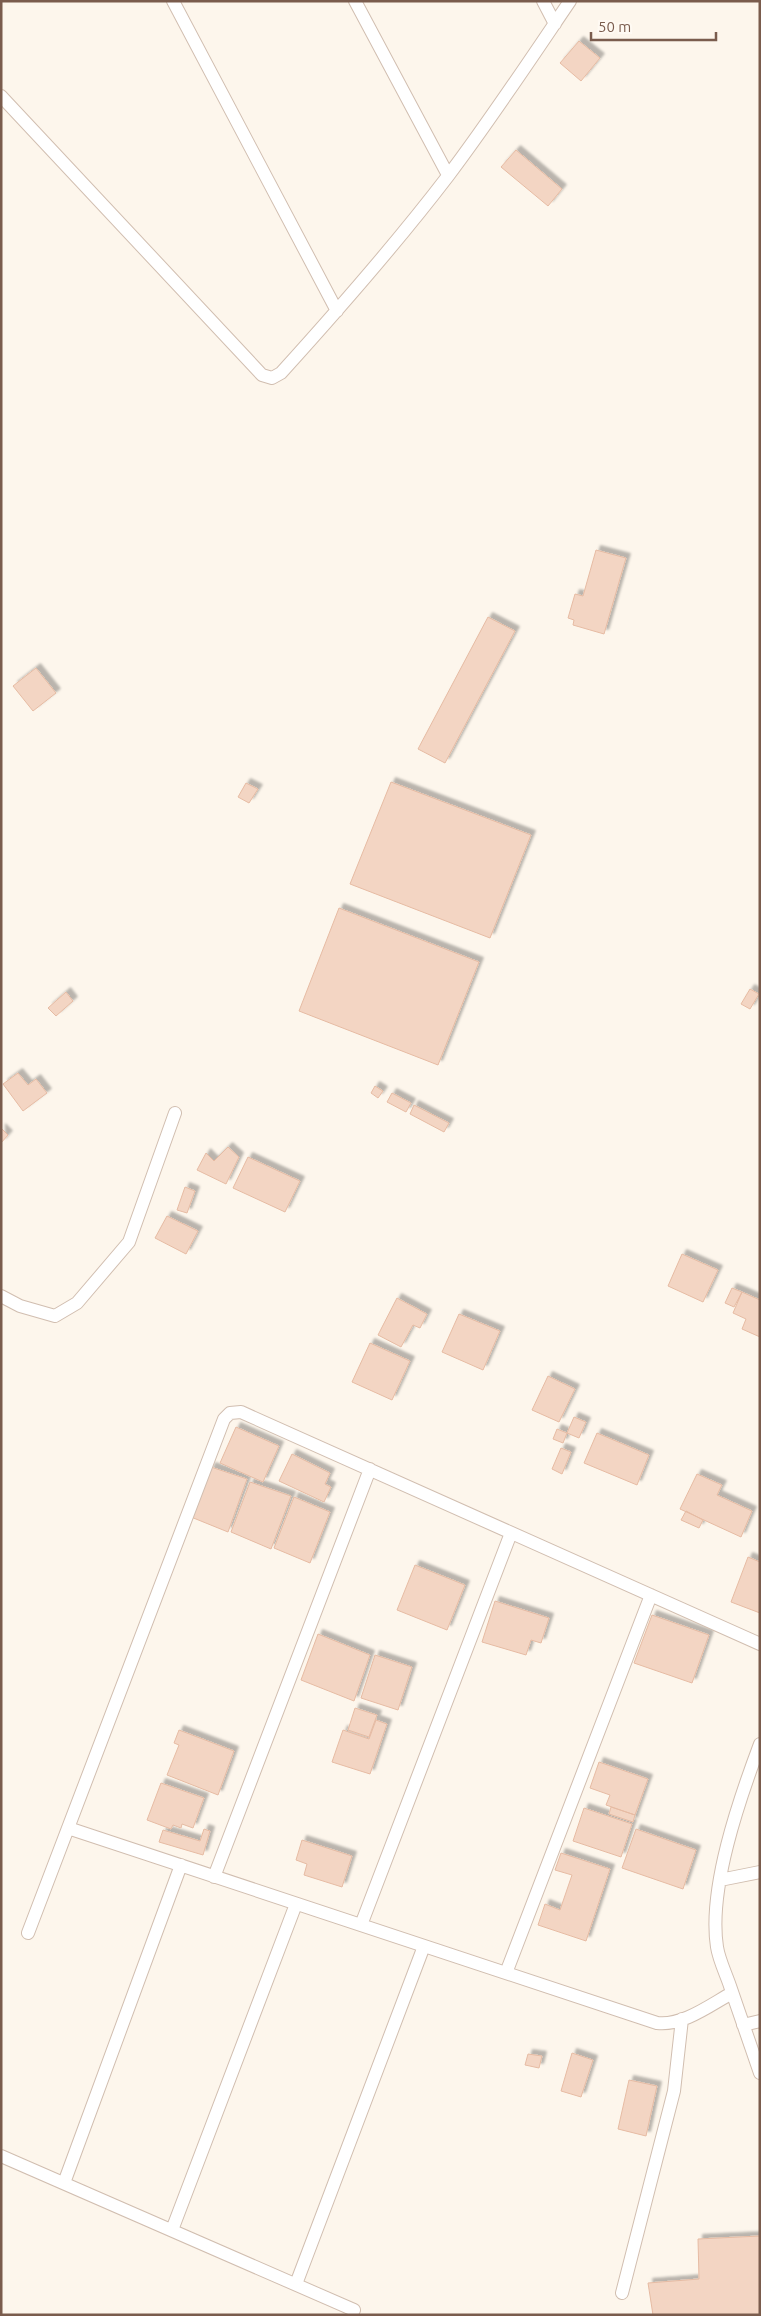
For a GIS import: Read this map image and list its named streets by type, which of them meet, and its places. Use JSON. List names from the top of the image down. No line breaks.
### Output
{"scale_bar":"50 m"}
